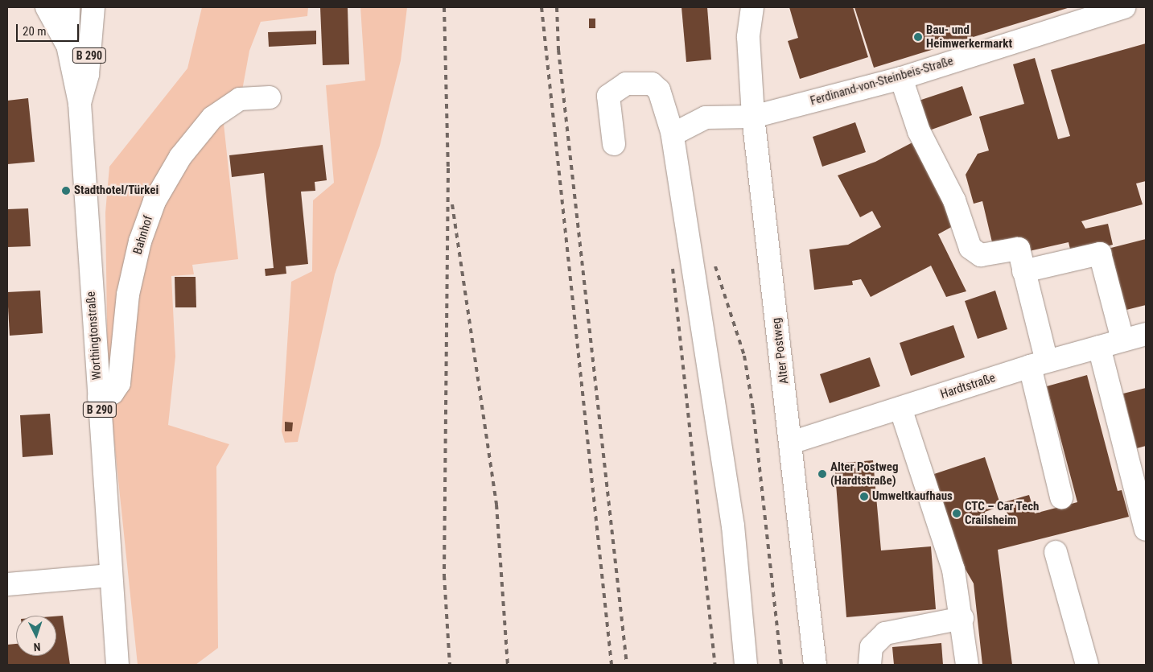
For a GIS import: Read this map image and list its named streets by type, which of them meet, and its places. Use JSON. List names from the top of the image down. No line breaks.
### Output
{"streets":{"main road":["B 290","Ferdinand-von-Steinbeis-Straße","Bahnhof","Worthingtonstraße","Alter Postweg","Hardtstraße"]},"crossings":[["Ferdinand-von-Steinbeis-Straße","Alter Postweg"],["Bahnhof","Worthingtonstraße"],["Alter Postweg","Hardtstraße"]],"places":["Bau- und Heimwerkermarkt","Stadthotel/Türkei","Alter Postweg (Hardtstraße)","Umweltkaufhaus","CTC – Car Tech Crailsheim"],"scale_bar":"20 m","north":"bottom"}
